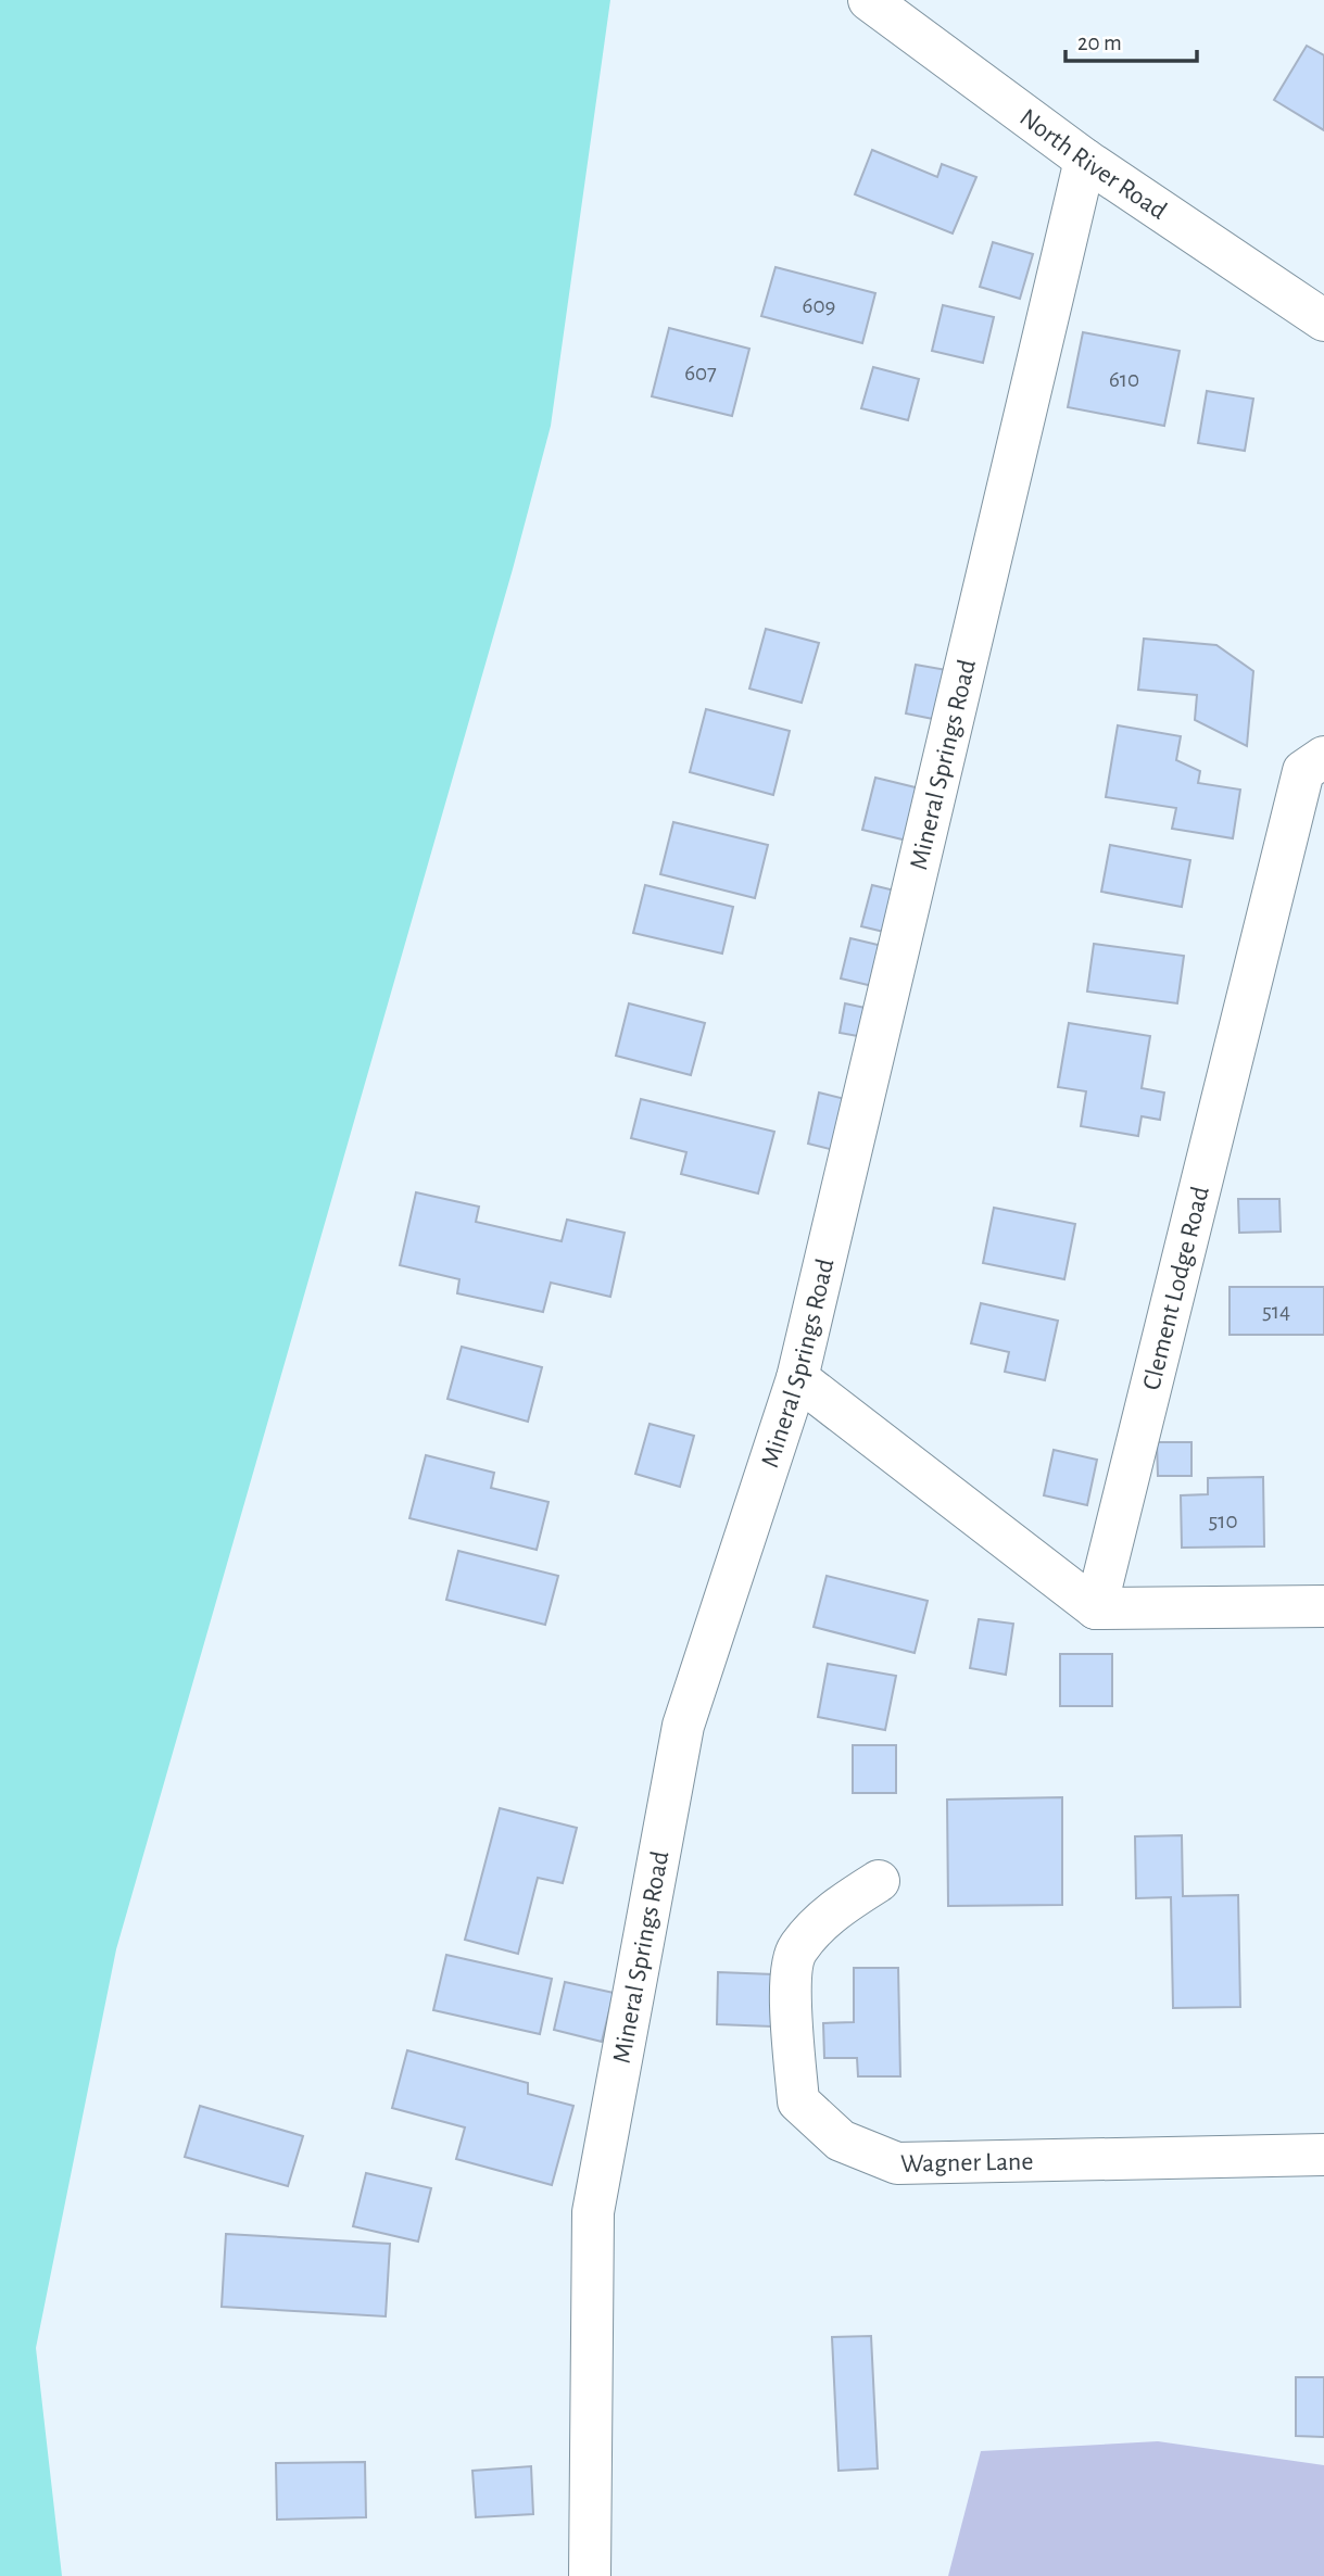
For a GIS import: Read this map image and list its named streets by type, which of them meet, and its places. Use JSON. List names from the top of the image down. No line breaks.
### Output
{"streets":{"street":["North River Road","Mineral Springs Road","Clement Lodge Road","Wagner Lane"]},"crossings":[["North River Road","Mineral Springs Road"]],"house_numbers":["609","607","610","514","510"],"scale_bar":"20 m"}
